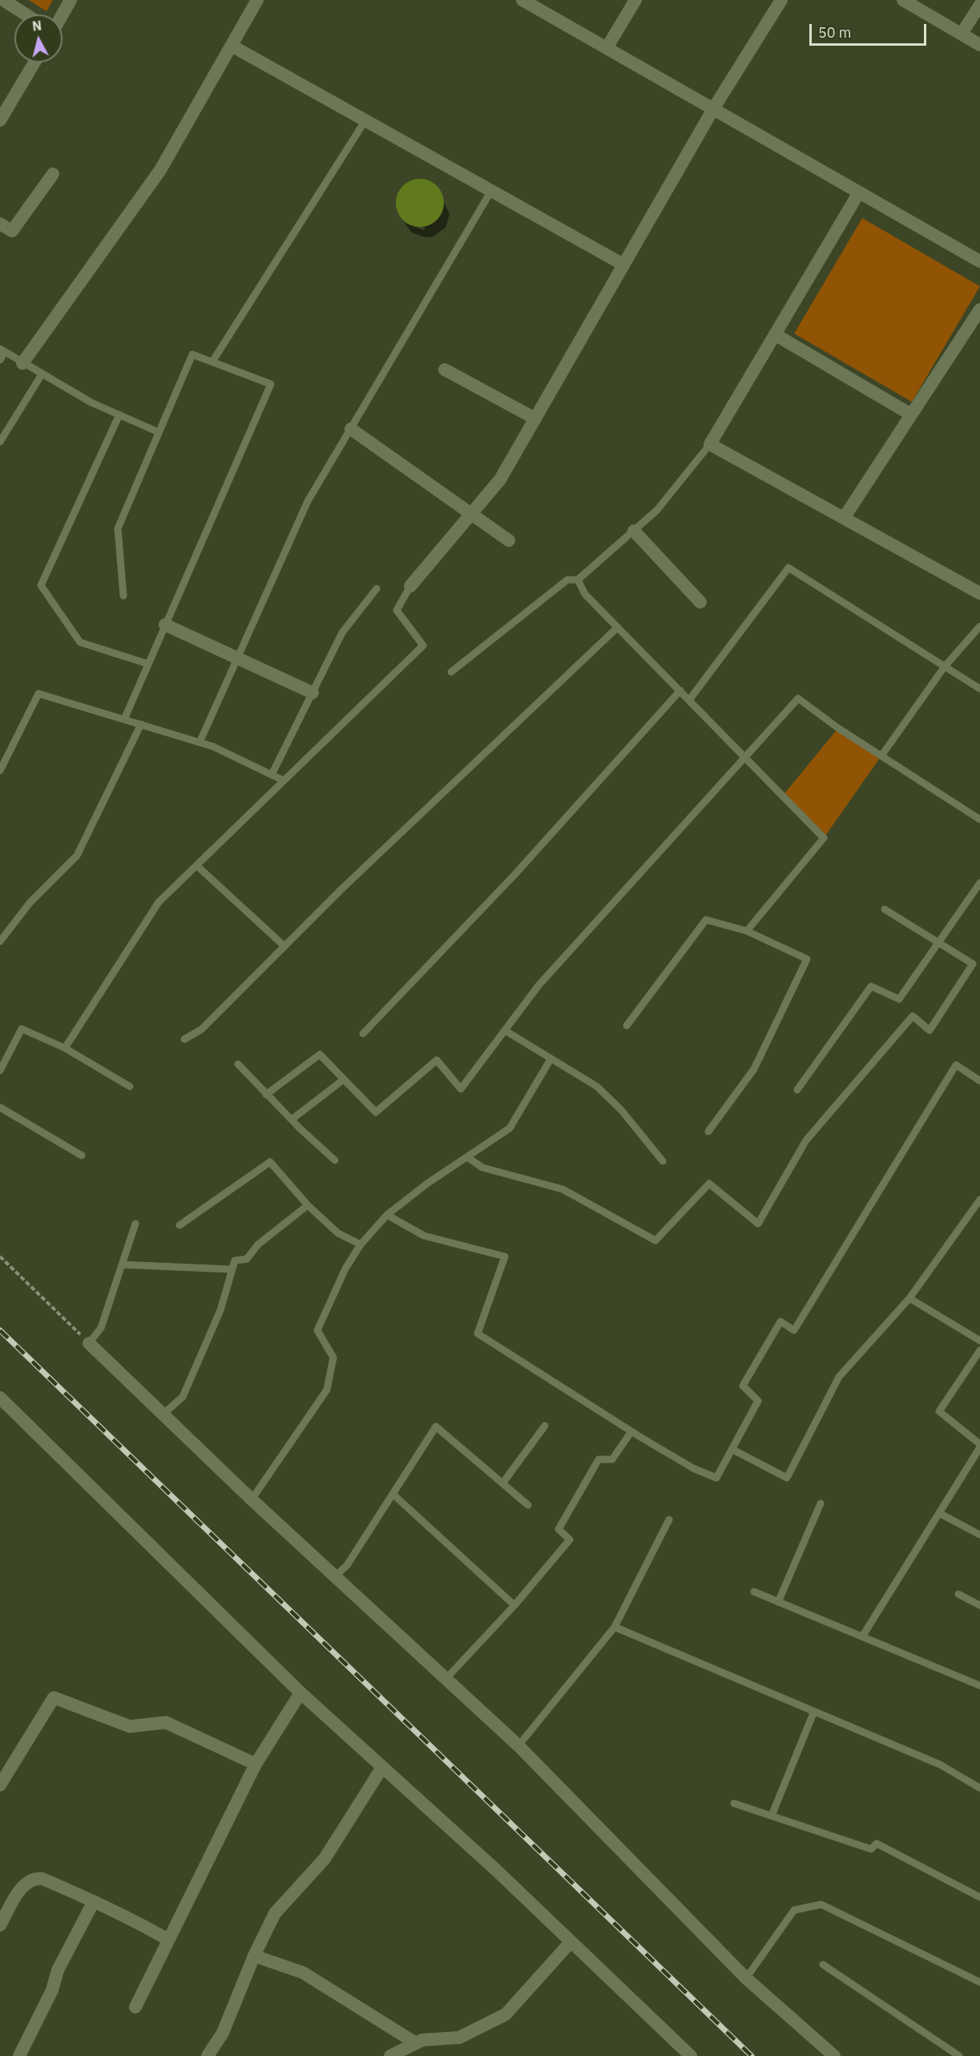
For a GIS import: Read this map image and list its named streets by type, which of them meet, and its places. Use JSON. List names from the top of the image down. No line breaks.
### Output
{"scale_bar":"50 m","north":"top"}
